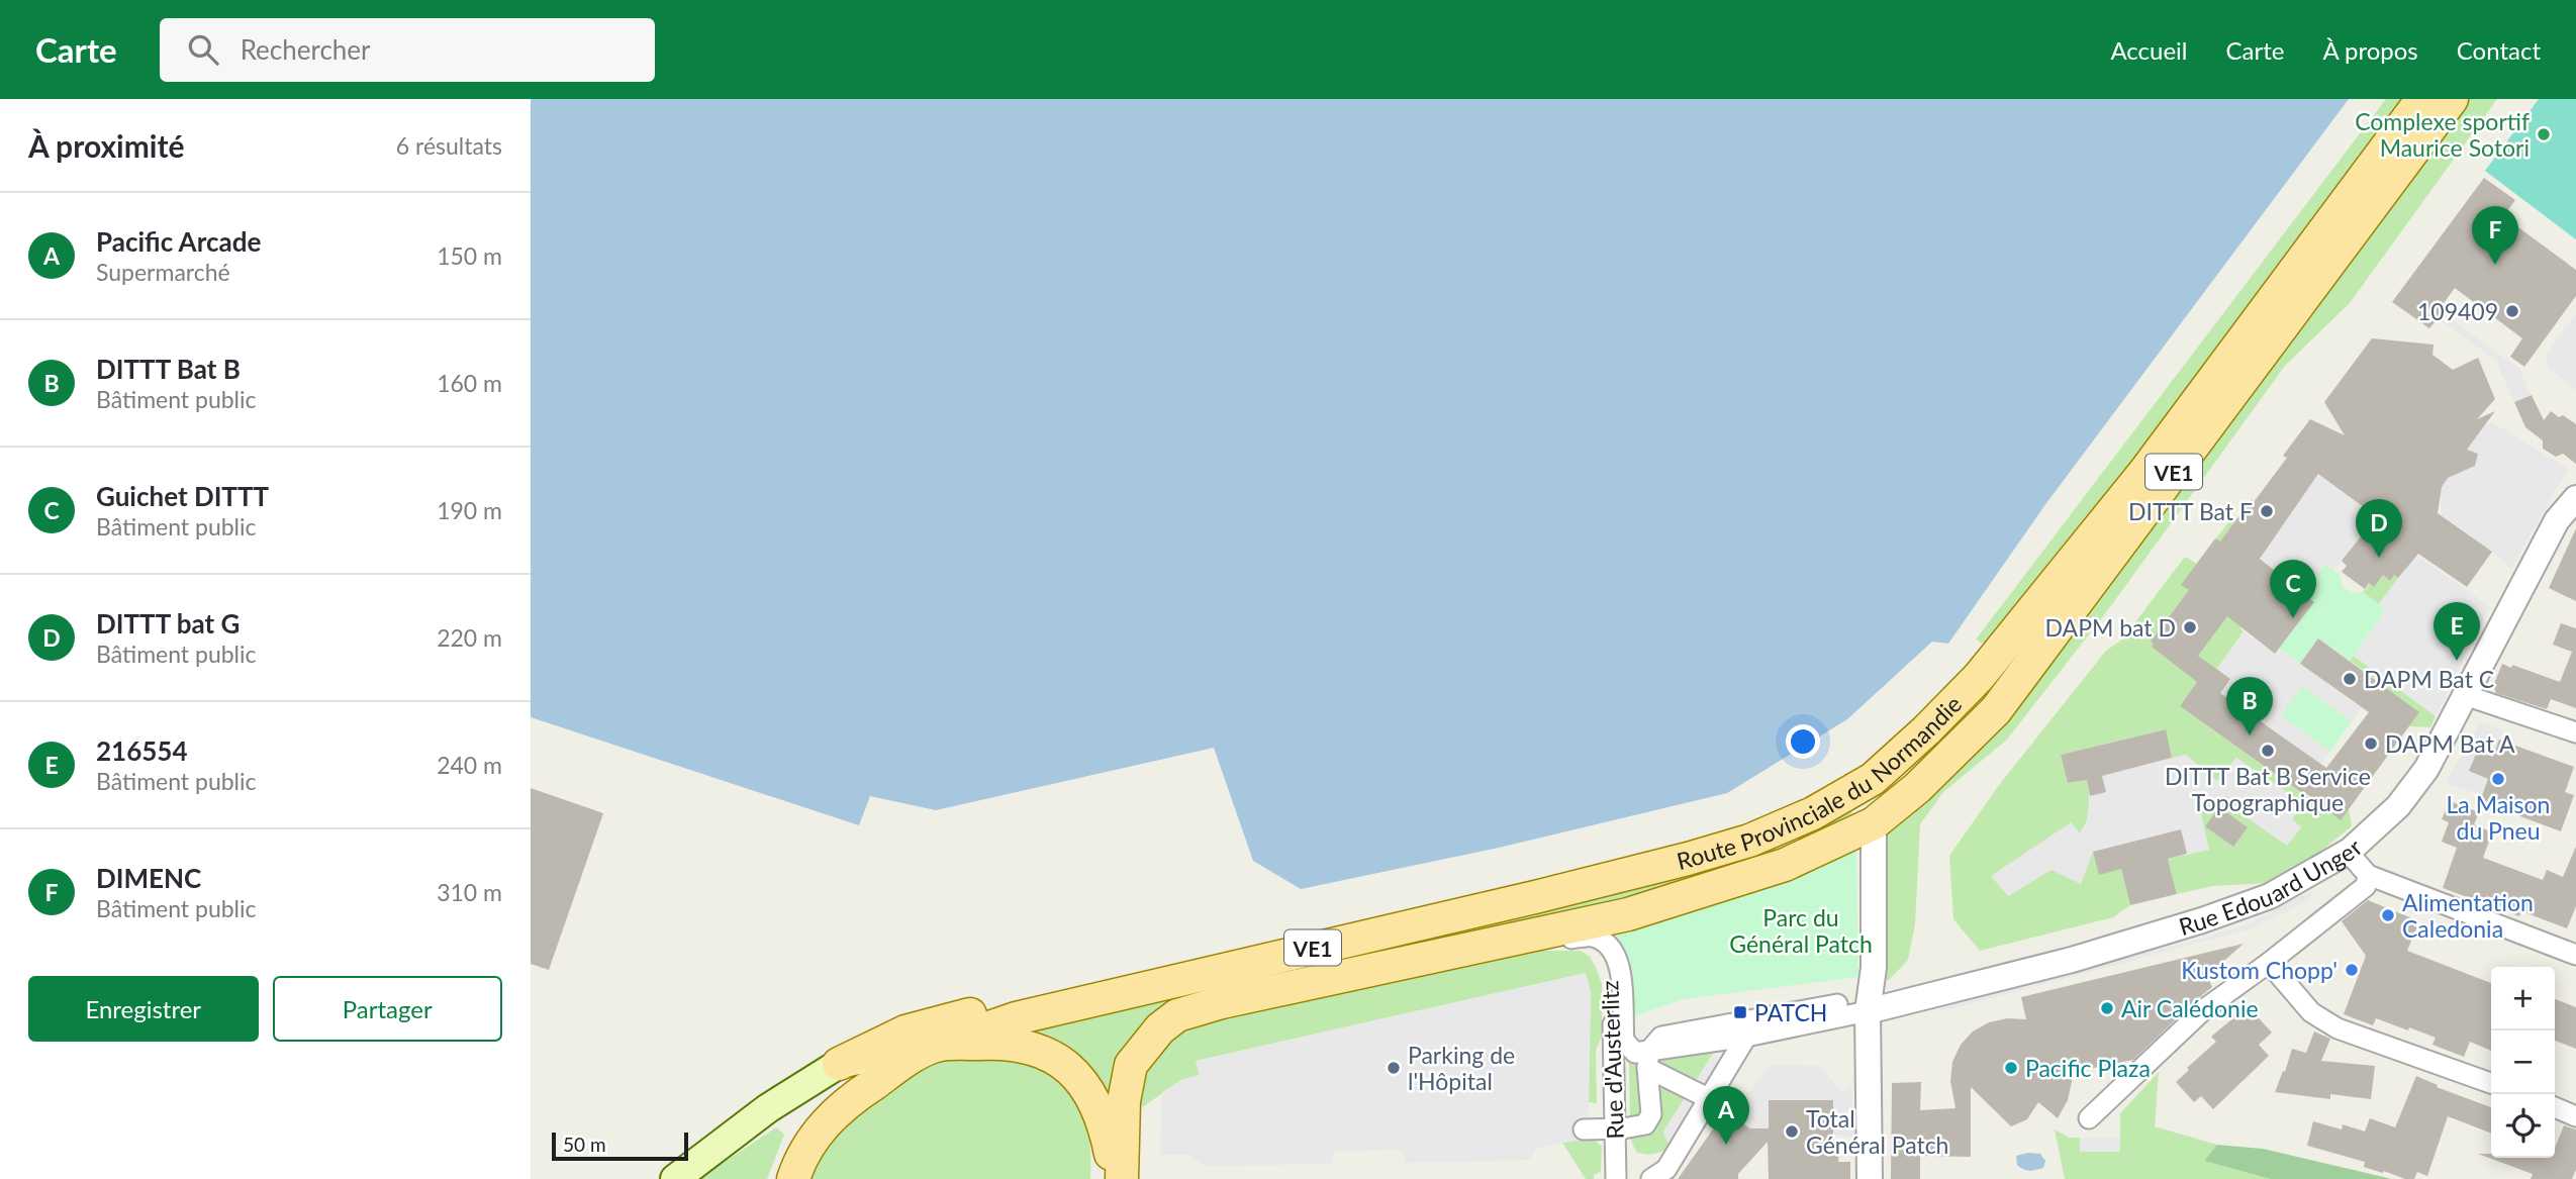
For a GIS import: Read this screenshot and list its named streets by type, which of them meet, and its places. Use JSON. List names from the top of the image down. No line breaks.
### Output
{"streets":{"main road":["VE1","Route Provinciale du Normandie"],"street":["Rue Edouard Unger","Rue d'Austerlitz"]},"crossings":[["VE1","Route Provinciale du Normandie"],["VE1","Rue d'Austerlitz"],["Route Provinciale du Normandie","Rue d'Austerlitz"],["Rue Edouard Unger","Rue d'Austerlitz"]],"parks":["Parc du Général Patch"],"places":{"other":["Complexe sportif Maurice Sotori","109409","DITTT Bat F","DAPM bat D","DAPM Bat C","DAPM Bat A","DITTT Bat B Service Topographique","La Maison du Pneu","Alimentation Caledonia","Kustom Chopp'","Air Calédonie","Parking de l'Hôpital","Pacific Plaza","Total Général Patch"],"transit":["PATCH"]},"scale_bar":"50 m","page":{"header":"Carte","search":"Rechercher","nav":["Accueil","Carte","À propos","Contact"],"heading":["À proximité","6 résultats"],"list":[{"mark":"A","name":"Pacific Arcade","note":"Supermarché","value":"150 m"},{"mark":"B","name":"DITTT Bat B","note":"Bâtiment public","value":"160 m"},{"mark":"C","name":"Guichet DITTT","note":"Bâtiment public","value":"190 m"},{"mark":"D","name":"DITTT bat G","note":"Bâtiment public","value":"220 m"},{"mark":"E","name":"216554","note":"Bâtiment public","value":"240 m"},{"mark":"F","name":"DIMENC","note":"Bâtiment public","value":"310 m"}],"pins":["F","D","C","E","B","A"],"buttons":["Enregistrer","Partager"],"map_buttons":["+","−"],"scale":"50 m"}}
